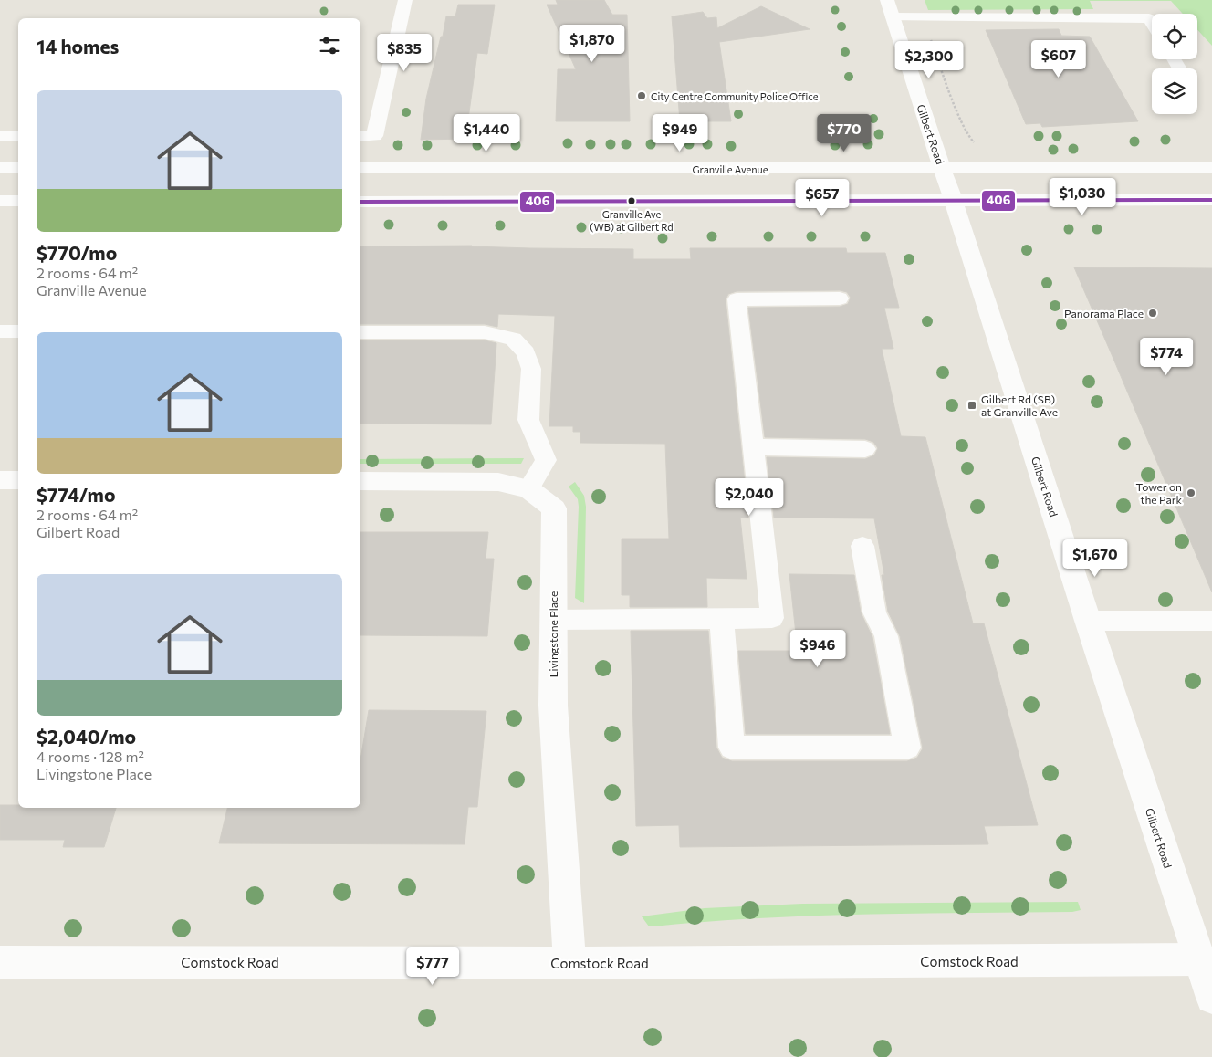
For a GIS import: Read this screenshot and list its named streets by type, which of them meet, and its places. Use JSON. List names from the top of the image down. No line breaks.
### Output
{"streets":{"main road":["Gilbert Road","Granville Avenue","Livingstone Place","Comstock Road"]},"crossings":[["Gilbert Road","Granville Avenue"],["Gilbert Road","Comstock Road"],["Livingstone Place","Comstock Road"]],"places":{"other":["City Centre Community Police Office","Granville Ave (WB) at Gilbert Rd","Panorama Place","Tower on the Park"],"transit":["Gilbert Rd (SB) at Granville Ave"]},"lines":["transit line 406"],"page":{"heading":"14 homes","price":["$1,870","$835","$607","$2,300","$1,440","$949","$770","$1,030","$657","$774","$2,040","$1,670","$946","$777"],"list":[{"name":"$770/mo","note":"2 rooms · 64 m² · Granville Avenue"},{"name":"$774/mo","note":"2 rooms · 64 m² · Gilbert Road"},{"name":"$2,040/mo","note":"4 rooms · 128 m² · Livingstone Place"}]}}
